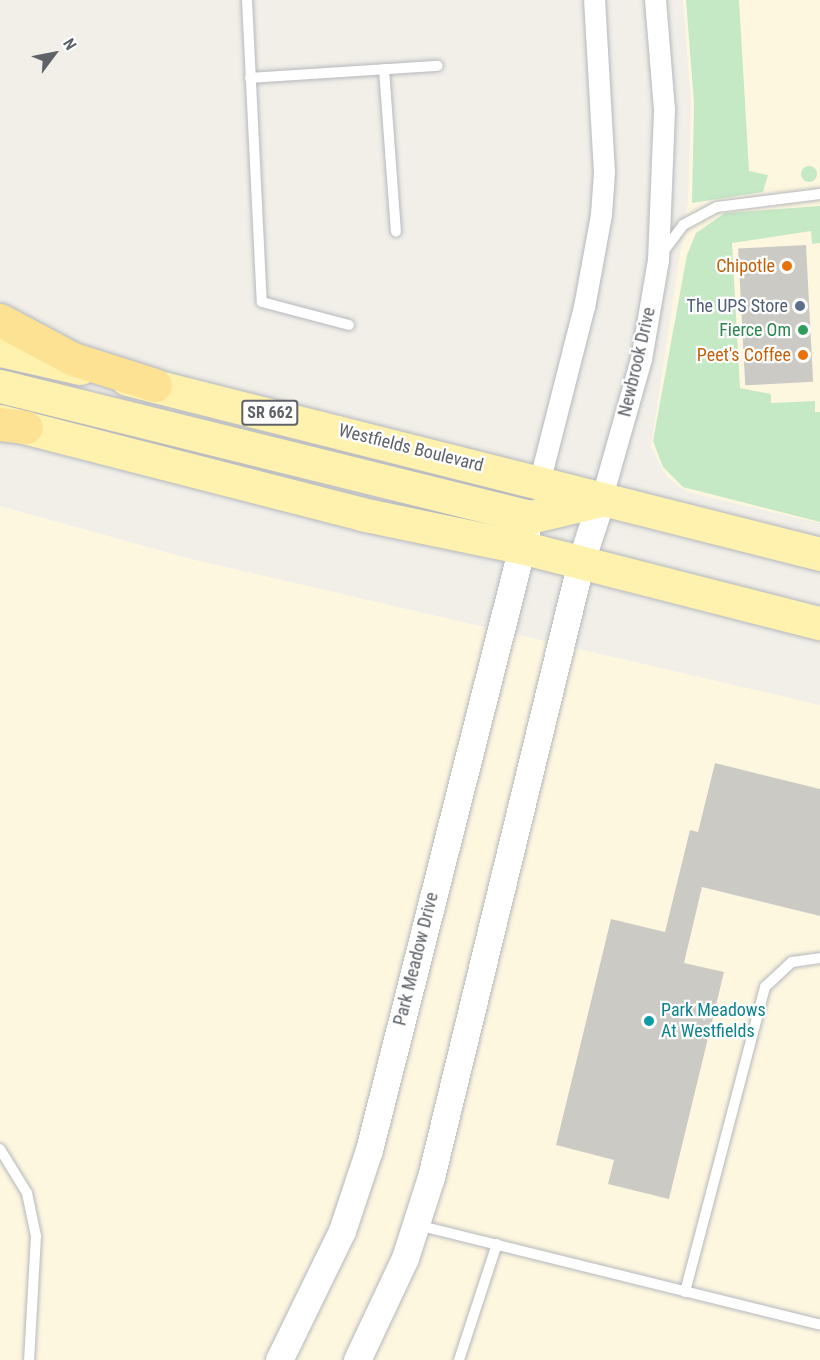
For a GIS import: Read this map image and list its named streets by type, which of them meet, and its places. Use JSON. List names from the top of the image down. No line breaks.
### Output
{"streets":{"main road":["SR 662","Westfields Boulevard"],"street":["Newbrook Drive","Park Meadow Drive"]},"crossings":[["Newbrook Drive","Westfields Boulevard"]],"places":["Chipotle","The UPS Store","Fierce Om","Peet's Coffee","Park Meadows At Westfields"],"north":"top right"}
